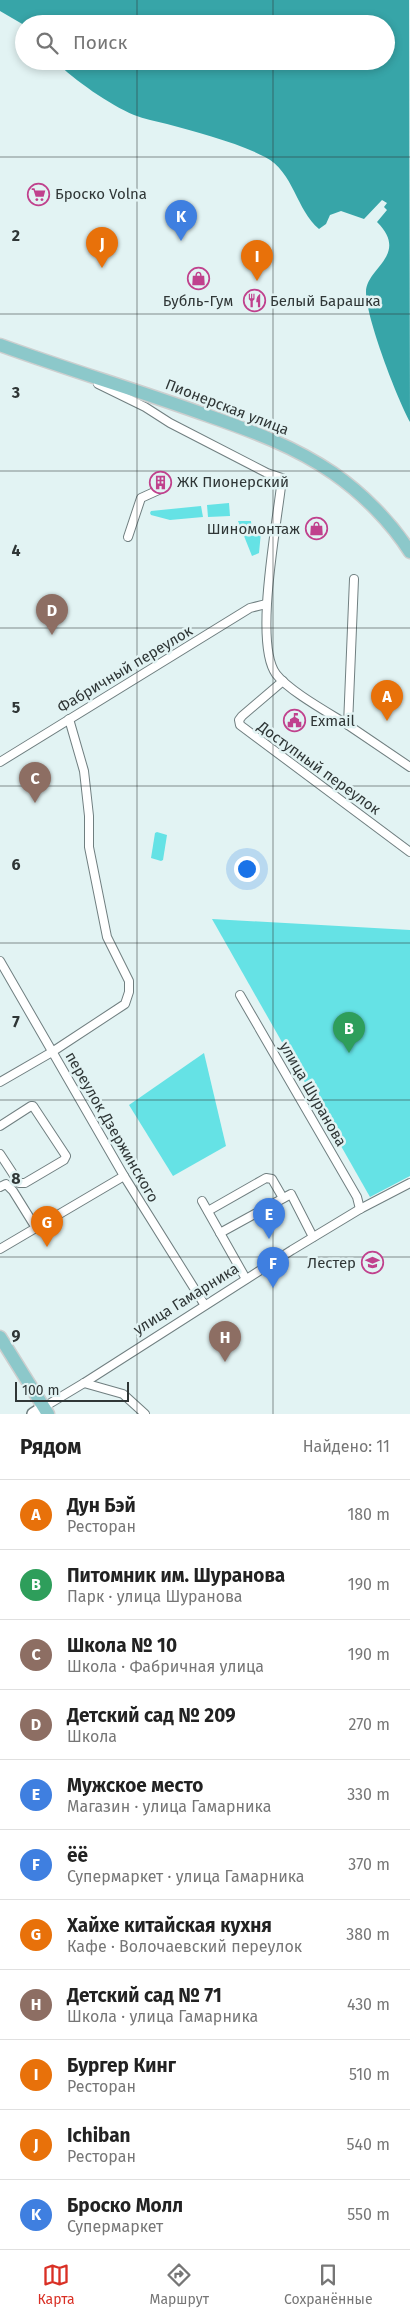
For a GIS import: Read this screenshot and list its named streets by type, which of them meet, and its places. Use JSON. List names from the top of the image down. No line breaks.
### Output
{"streets":{"main road":["Пионерская улица"],"street":["Фабричный переулок","Доступный переулок","улица Шуранова","переулок Дзержинского","улица Гамарника"]},"crossings":[["улица Шуранова","улица Гамарника"],["переулок Дзержинского","улица Гамарника"]],"places":{"supermarket":["Броско Volna"],"shop":["Бубль-Гум","Шиномонтаж"],"restaurant":["Белый Барашка"],"building":["ЖК Пионерский"],"public building":["Exmail"],"school or university":["Лестер"]},"scale_bar":"100 m","page":{"search":"Поиск","pins":["K","J","I","D","A","C","B","E","G","F","H"],"scale":"100 m","heading":["Рядом","Найдено: 11"],"list":[{"mark":"A","name":"Дун Бэй","note":"Ресторан","value":"180 m"},{"mark":"B","name":"Питомник им. Шуранова","note":"Парк · улица Шуранова","value":"190 m"},{"mark":"C","name":"Школа № 10","note":"Школа · Фабричная улица","value":"190 m"},{"mark":"D","name":"Детский сад № 209","note":"Школа","value":"270 m"},{"mark":"E","name":"Мужское место","note":"Магазин · улица Гамарника","value":"330 m"},{"mark":"F","name":"ёё","note":"Супермаркет · улица Гамарника","value":"370 m"},{"mark":"G","name":"Хайхе китайская кухня","note":"Кафе · Волочаевский переулок","value":"380 m"},{"mark":"H","name":"Детский сад № 71","note":"Школа · улица Гамарника","value":"430 m"},{"mark":"I","name":"Бургер Кинг","note":"Ресторан","value":"510 m"},{"mark":"J","name":"Ichiban","note":"Ресторан","value":"540 m"},{"mark":"K","name":"Броско Молл","note":"Супермаркет","value":"550 m"}],"nav":["Карта","Маршрут","Сохранённые"]},"grid":{"rows":["2","3","4","5","6","7","8","9"]}}
